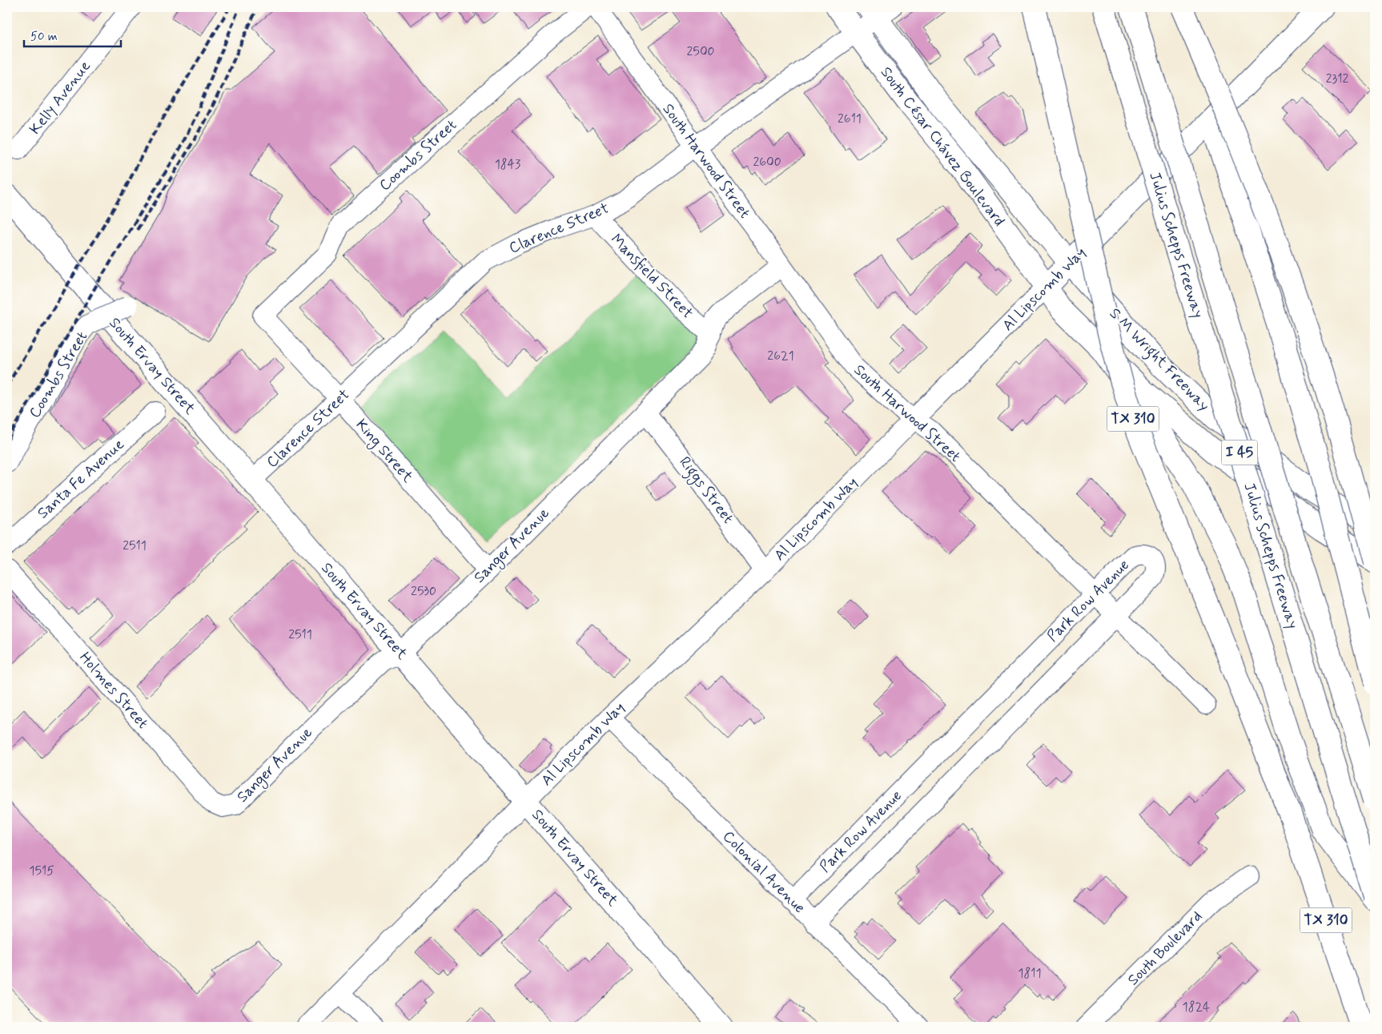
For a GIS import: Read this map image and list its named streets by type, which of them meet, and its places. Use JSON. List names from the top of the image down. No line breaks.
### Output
{"streets":{"main road":["South César Chávez Boulevard","Julius Schepps Freeway","Al Lipscomb Way","S M Wright Freeway","South Ervay Street","TX 310","I 45"],"street":["Kelly Avenue","Coombs Street","South Harwood Street","Clarence Street","Mansfield Street","King Street","Santa Fe Avenue","Riggs Street","Sanger Avenue","Park Row Avenue","Holmes Street","Colonial Avenue","South Boulevard"]},"crossings":[["South César Chávez Boulevard","Clarence Street"],["South César Chávez Boulevard","Al Lipscomb Way"],["South César Chávez Boulevard","S M Wright Freeway"],["Coombs Street","King Street"],["South Harwood Street","Clarence Street"],["South Harwood Street","Al Lipscomb Way"],["South Harwood Street","Sanger Avenue"],["South Harwood Street","Park Row Avenue"],["Clarence Street","Mansfield Street"],["Clarence Street","South Ervay Street"],["Clarence Street","King Street"],["Mansfield Street","Sanger Avenue"],["Al Lipscomb Way","S M Wright Freeway"],["Al Lipscomb Way","South Ervay Street"],["Al Lipscomb Way","Riggs Street"],["Al Lipscomb Way","Colonial Avenue"],["South Ervay Street","Sanger Avenue"],["King Street","Sanger Avenue"],["Riggs Street","Sanger Avenue"],["Sanger Avenue","Holmes Street"],["Park Row Avenue","Colonial Avenue"]],"house_numbers":["2500","2312","2611","2600","1843","2621","2511","2530","2511","1515","1811","1824"],"scale_bar":"50 m"}
